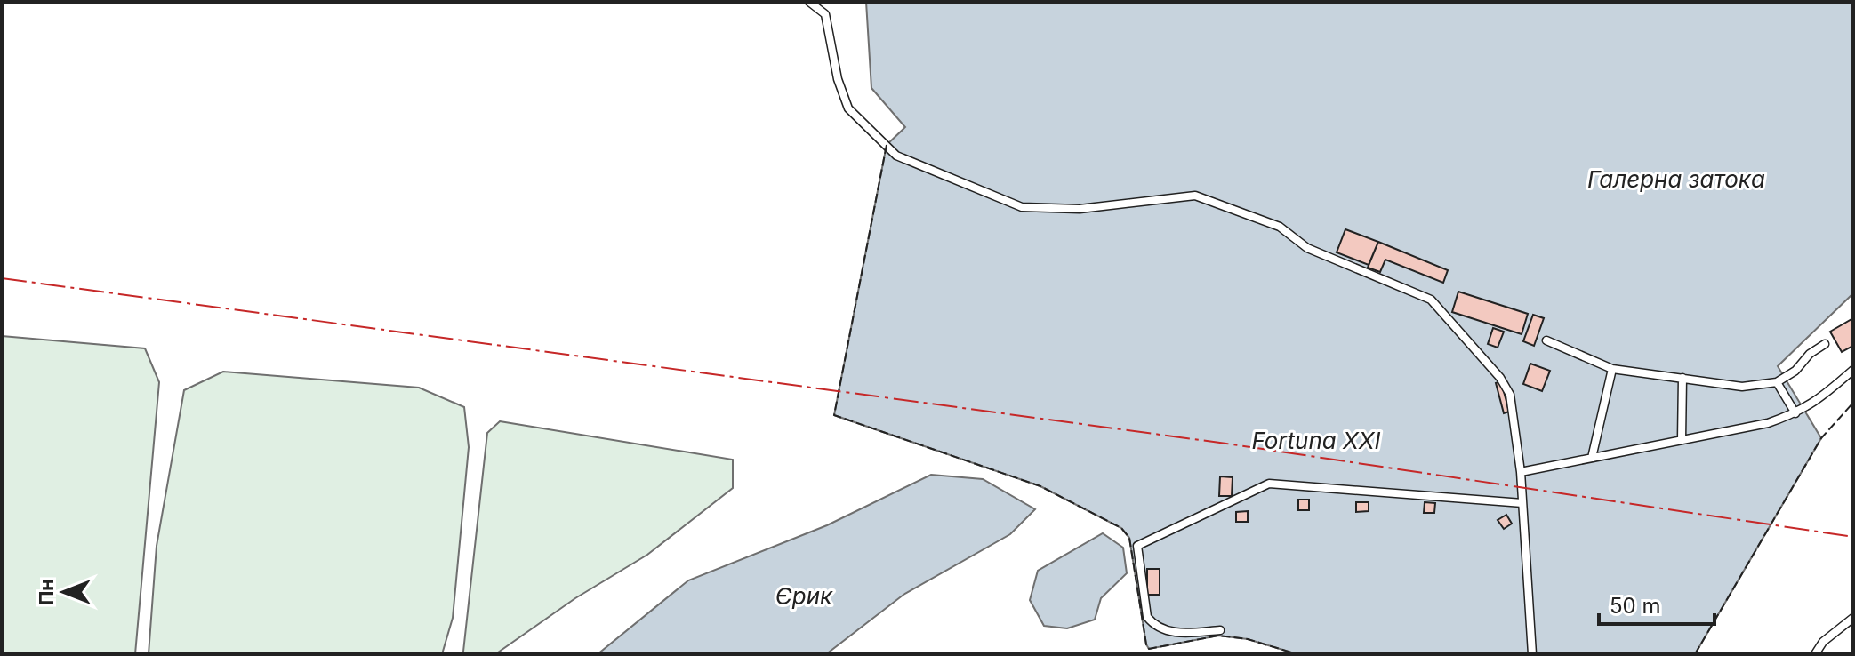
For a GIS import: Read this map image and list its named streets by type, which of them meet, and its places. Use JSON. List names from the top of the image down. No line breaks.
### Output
{"water":["Галерна затока","Fortuna XXI","Єрик"],"scale_bar":"50 m","north":"left"}
